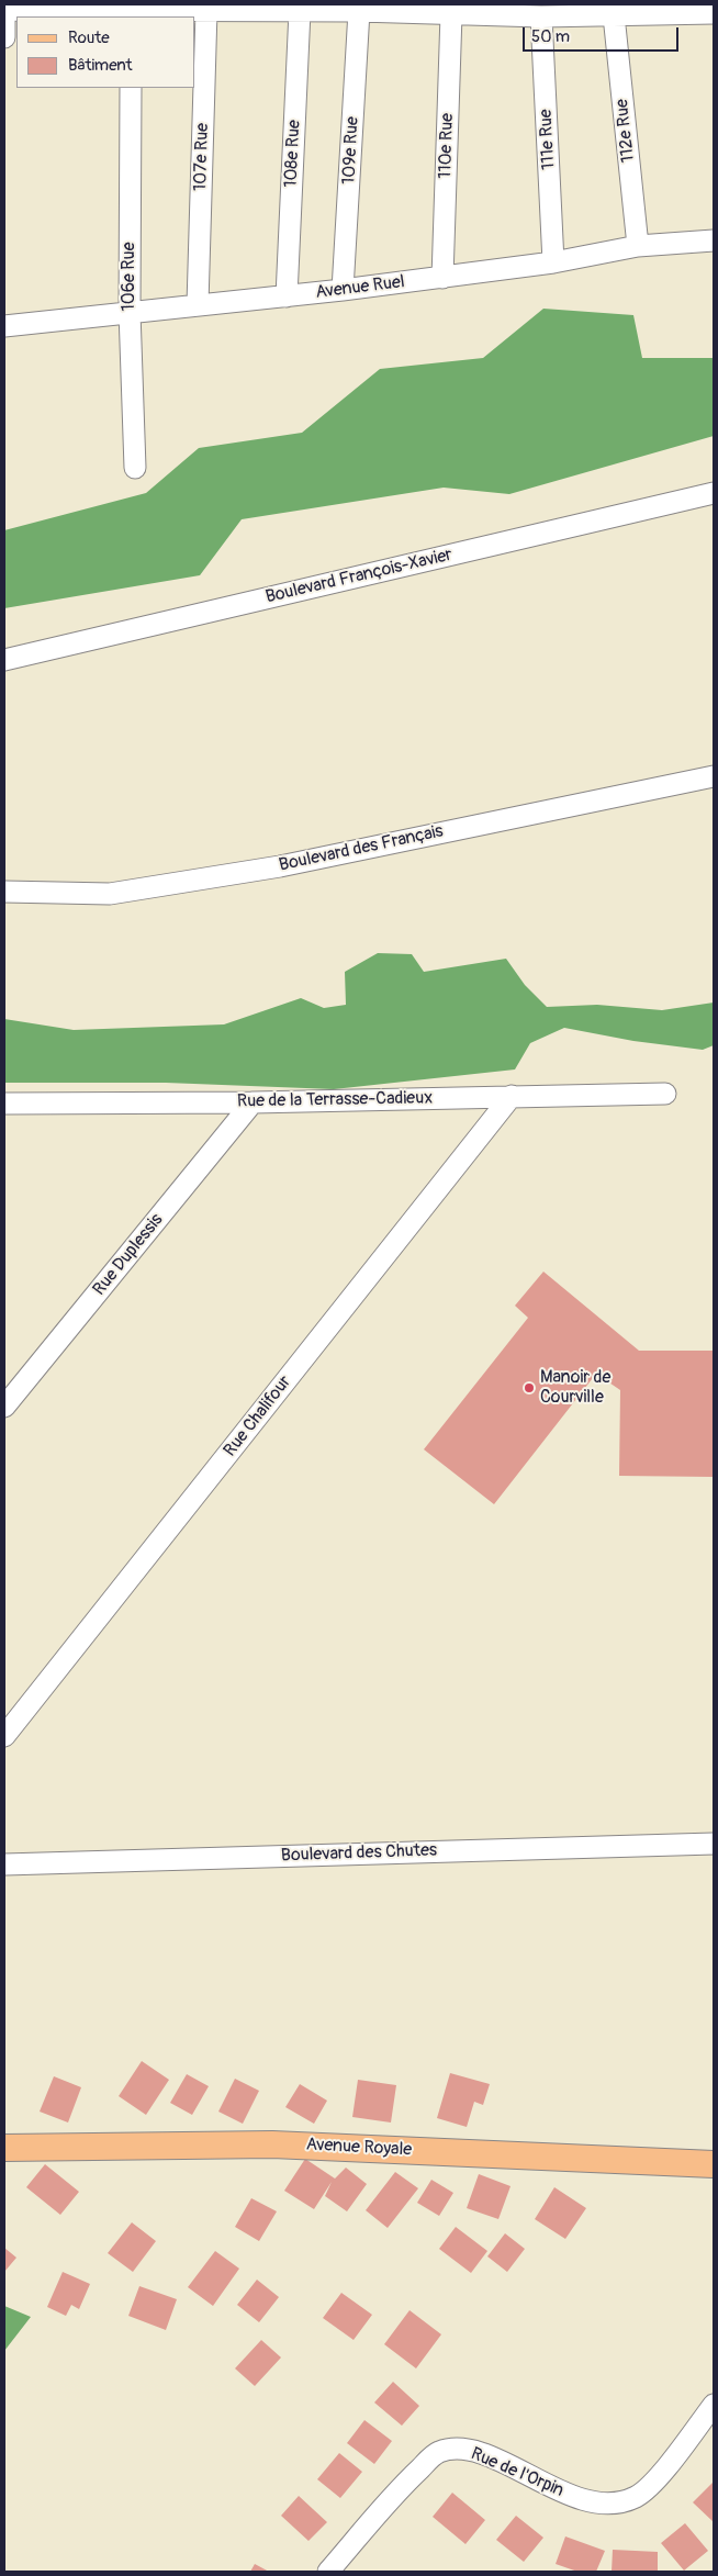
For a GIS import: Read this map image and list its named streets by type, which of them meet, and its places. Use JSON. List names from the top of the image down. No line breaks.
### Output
{"streets":{"main road":["Avenue Royale"],"street":["112e Rue","111e Rue","110e Rue","109e Rue","108e Rue","107e Rue","106e Rue","Avenue Ruel","Boulevard François-Xavier","Boulevard des Français","Rue de la Terrasse-Cadieux","Rue Duplessis","Rue Chalifour","Boulevard des Chutes","Rue de l'Orpin"]},"crossings":[["112e Rue","Avenue Ruel"],["111e Rue","Avenue Ruel"],["110e Rue","Avenue Ruel"],["109e Rue","Avenue Ruel"],["108e Rue","Avenue Ruel"],["107e Rue","Avenue Ruel"],["106e Rue","Avenue Ruel"],["Rue de la Terrasse-Cadieux","Rue Duplessis"],["Rue de la Terrasse-Cadieux","Rue Chalifour"]],"places":["Manoir de Courville"],"legend":["Route","Bâtiment"],"scale_bar":"50 m"}
